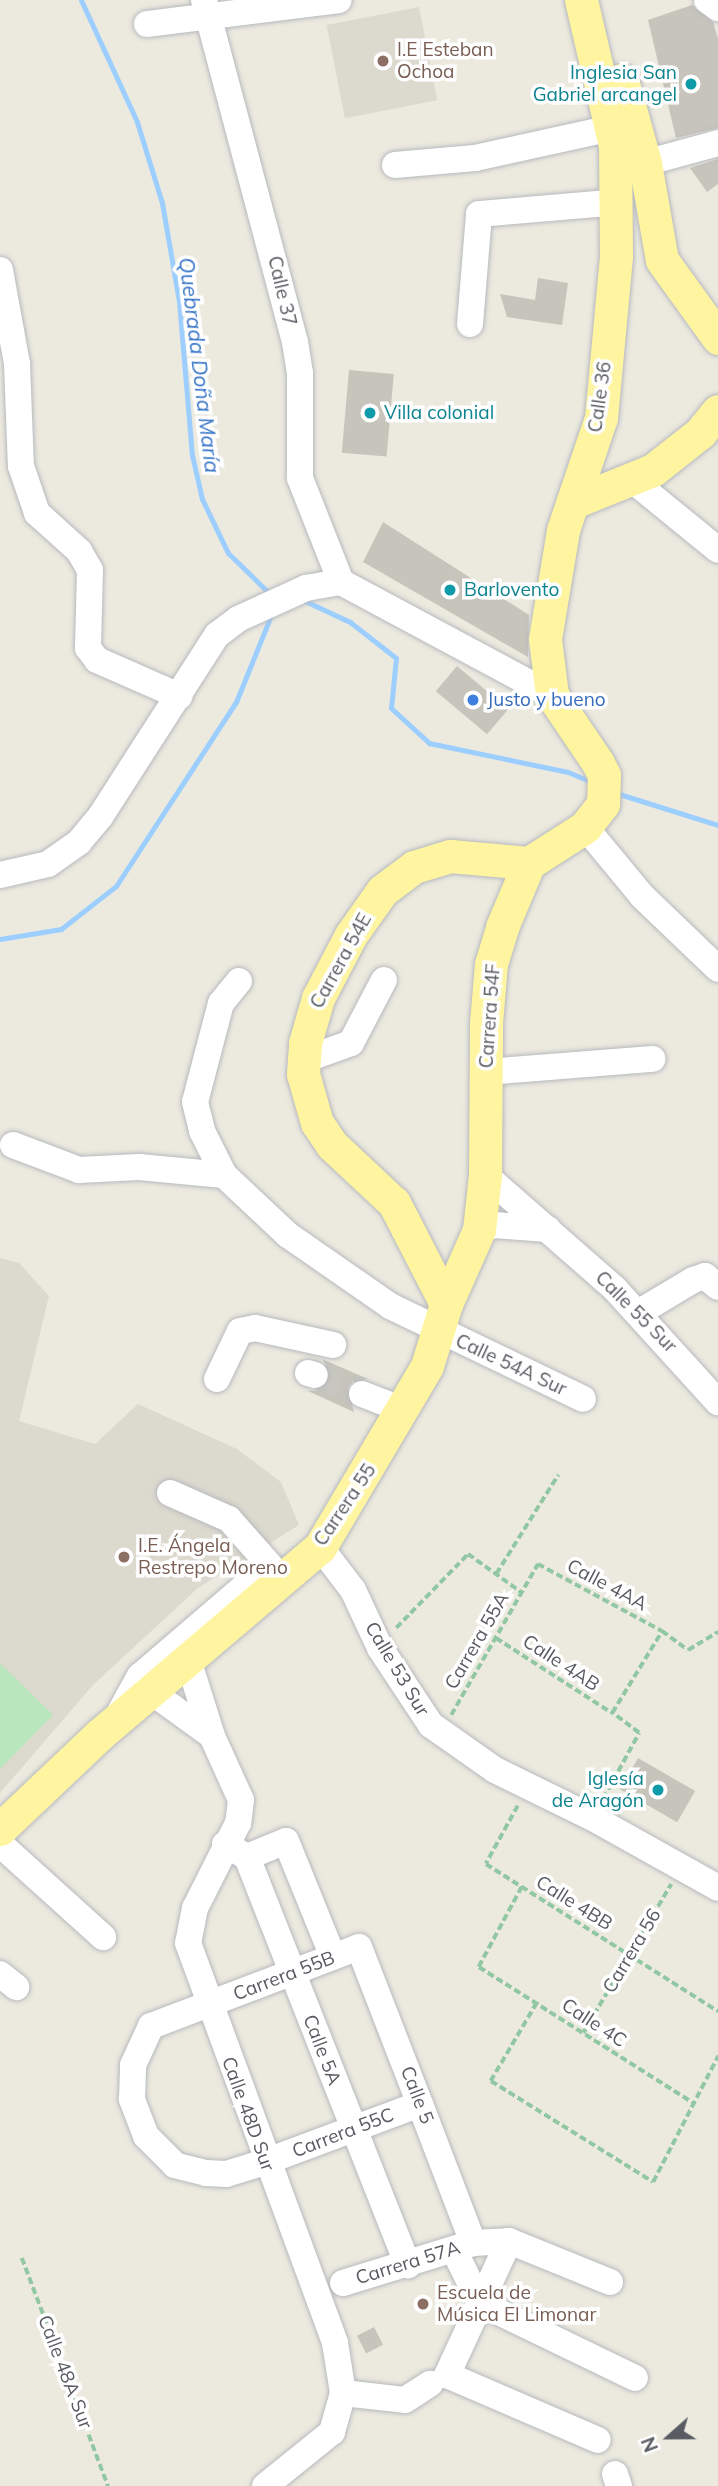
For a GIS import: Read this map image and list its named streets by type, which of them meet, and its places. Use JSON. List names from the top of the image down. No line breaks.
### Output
{"streets":{"main road":["Calle 36","Carrera 54E","Carrera 54F","Carrera 55"],"street":["Calle 37","Calle 55 Sur","Calle 54A Sur","Calle 53 Sur","Carrera 55B","Calle 5A","Calle 5","Calle 48D Sur","Carrera 55C","Carrera 57A"],"path":["Calle 4AA","Carrera 55A","Calle 4AB","Calle 4BB","Carrera 56","Calle 4C","Calle 48A Sur"]},"crossings":[["Carrera 54E","Carrera 54F"],["Carrera 54F","Calle 55 Sur"],["Carrera 54F","Carrera 55"],["Calle 54A Sur","Carrera 55"],["Carrera 55","Calle 53 Sur"],["Calle 4AA","Carrera 55A"],["Carrera 55A","Calle 4AB"],["Carrera 55A","Calle 53 Sur"],["Calle 53 Sur","Calle 4BB"],["Calle 53 Sur","Carrera 56"],["Calle 4BB","Carrera 56"],["Calle 4BB","Calle 4C"],["Carrera 56","Calle 4C"],["Carrera 55B","Calle 5A"],["Carrera 55B","Calle 5"],["Carrera 55B","Calle 48D Sur"],["Calle 5A","Calle 48D Sur"],["Calle 5A","Carrera 55C"],["Calle 5A","Carrera 57A"],["Calle 5","Carrera 55C"],["Calle 5","Carrera 57A"],["Calle 48D Sur","Carrera 55C"]],"water":["Quebrada Doña María"],"places":["I.E Esteban Ochoa","Inglesia San Gabriel arcangel","Villa colonial","Barlovento","Justo y bueno","I.E. Ángela Restrepo Moreno","Iglesía de Aragón","Escuela de Música El Limonar"],"north":"left"}
